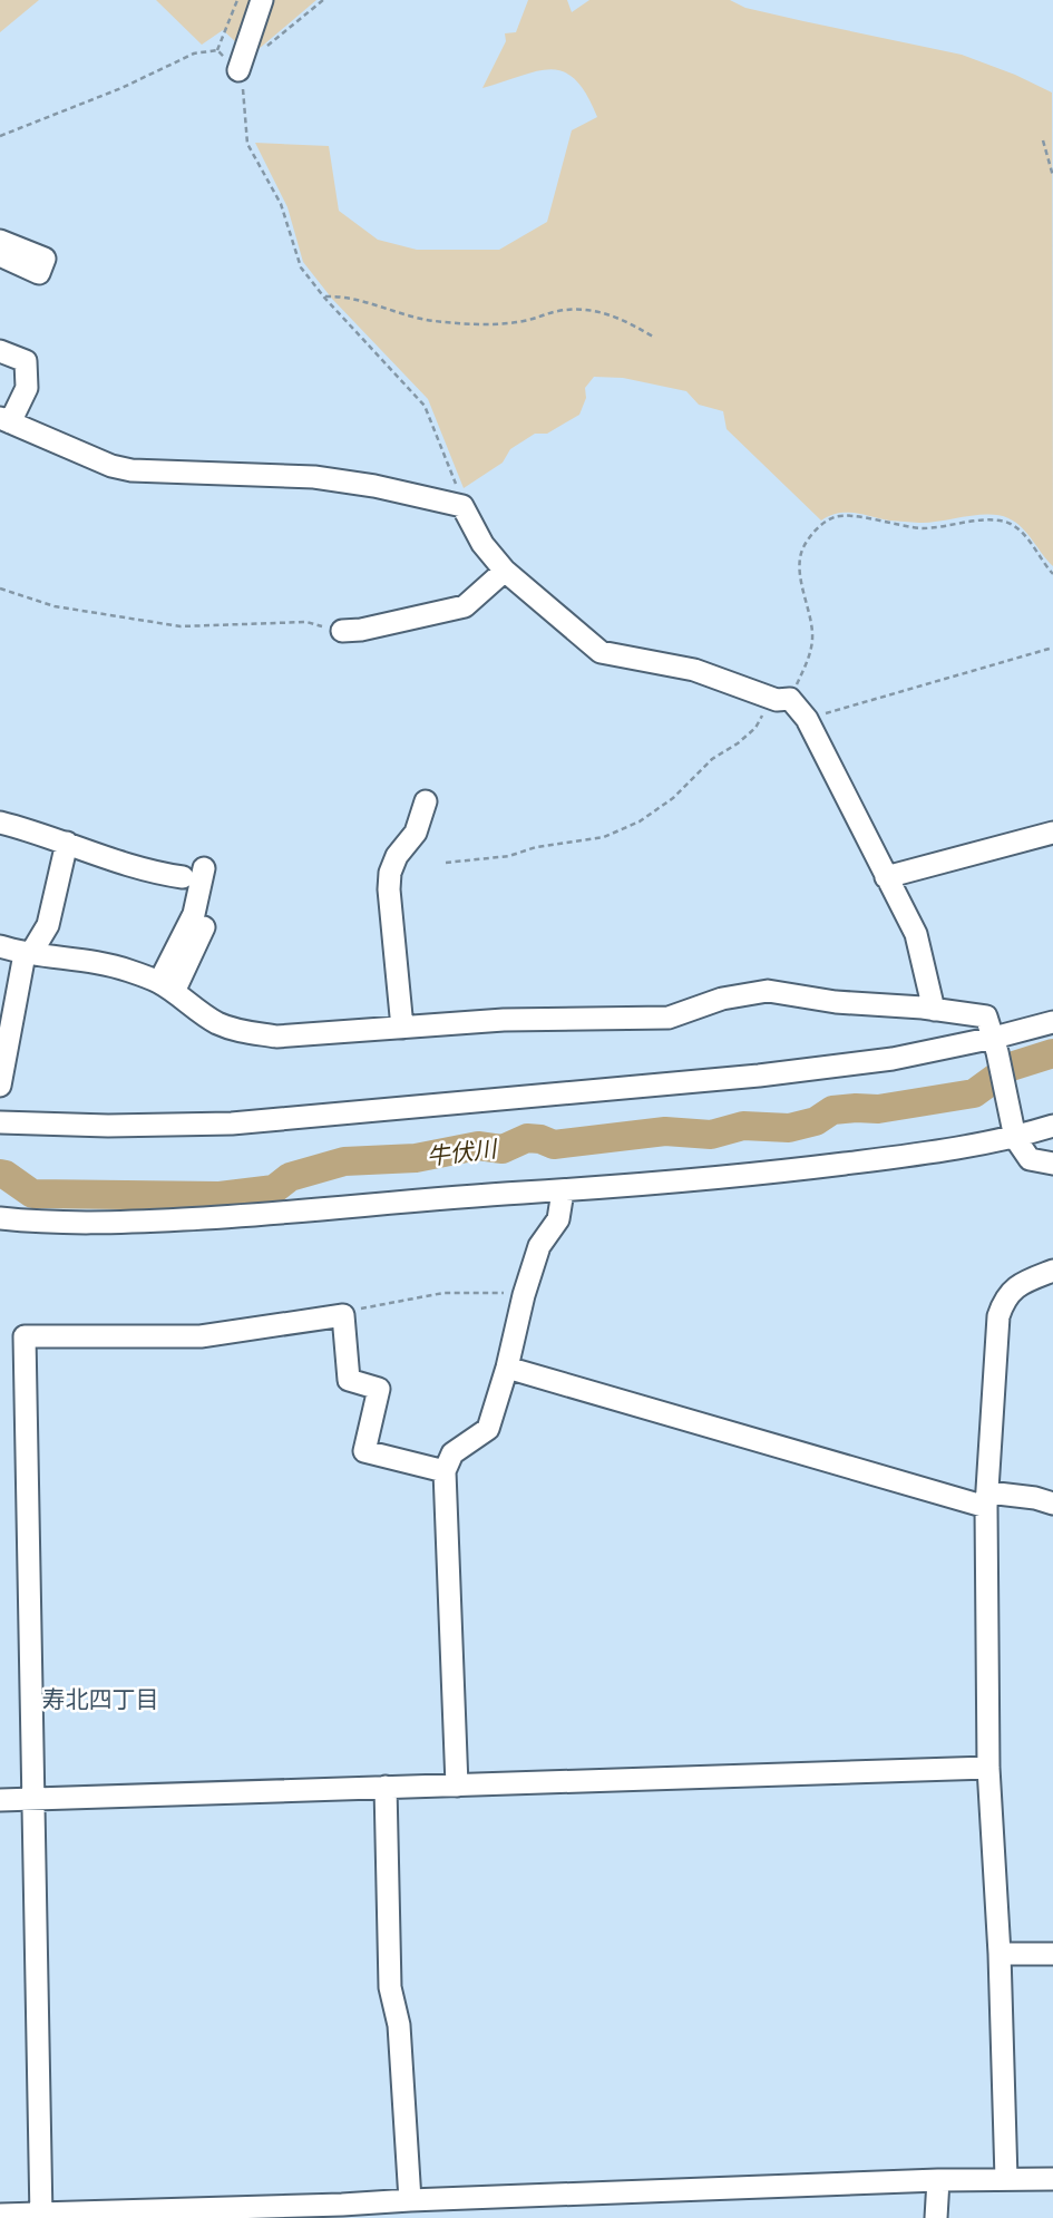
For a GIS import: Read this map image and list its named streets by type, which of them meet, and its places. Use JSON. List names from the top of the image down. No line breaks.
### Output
{"districts":["寿北四丁目"],"water":["牛伏川"]}
